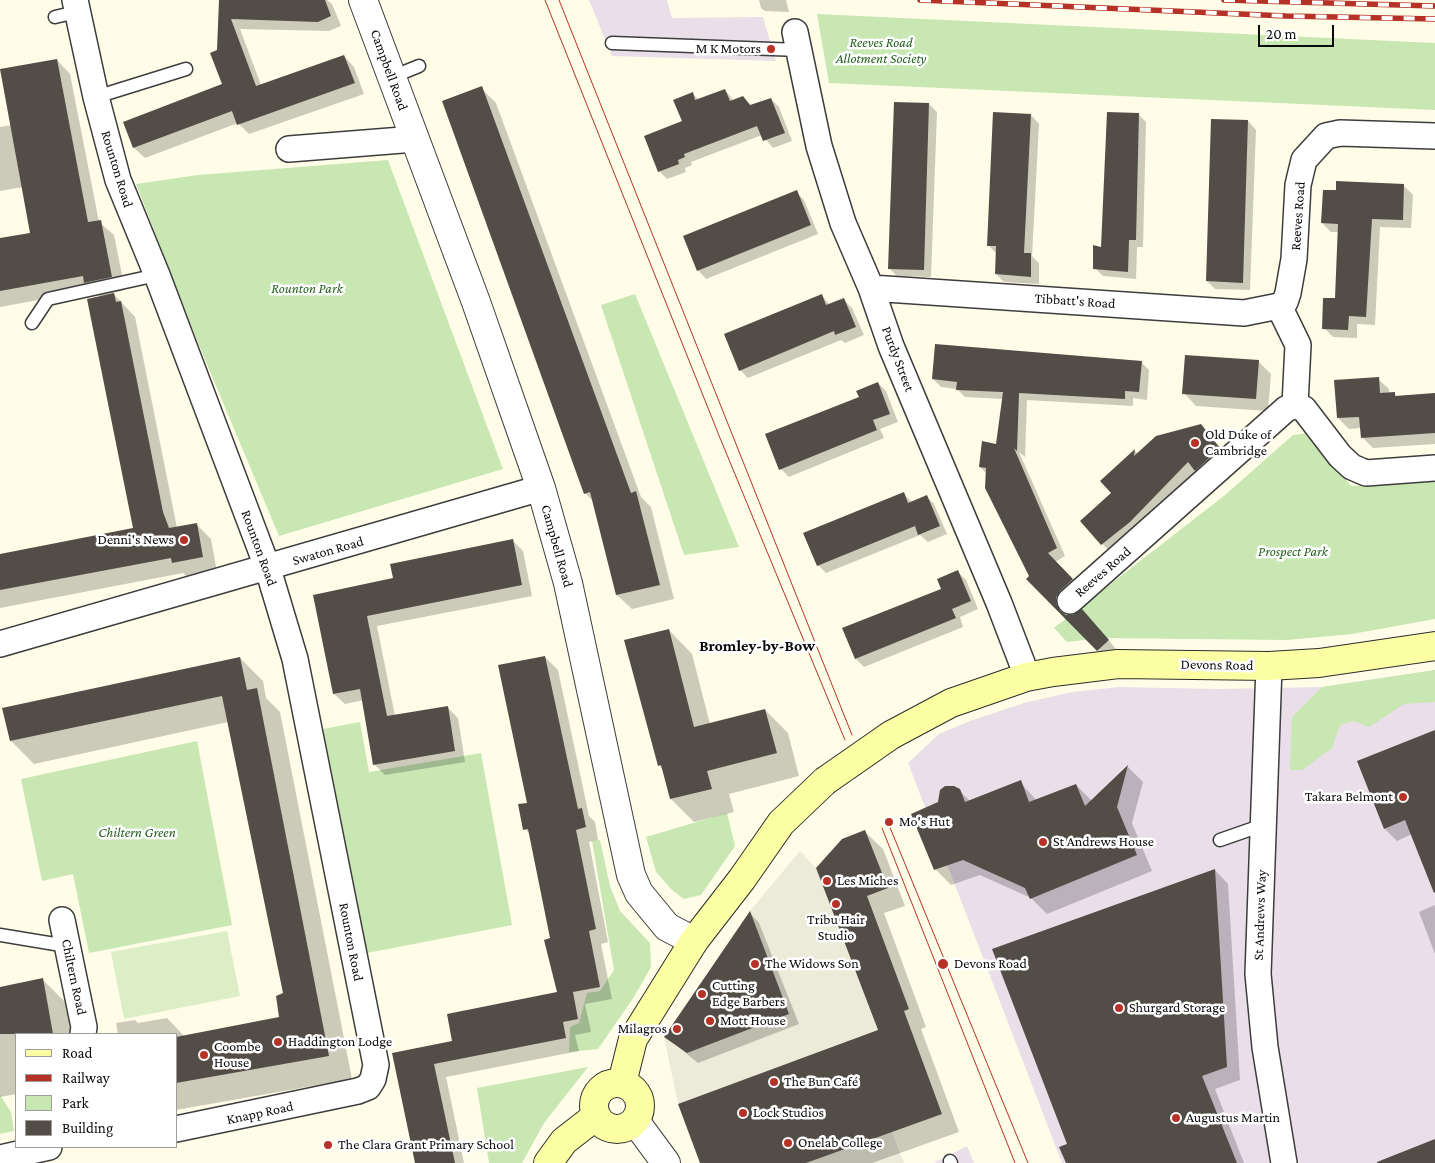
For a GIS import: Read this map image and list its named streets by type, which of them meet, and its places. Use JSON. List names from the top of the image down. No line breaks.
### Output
{"streets":{"main road":["Devons Road"],"street":["Campbell Road","Rounton Road","Reeves Road","Tibbatt's Road","Purdy Street","Swaton Road","St Andrews Way","Chiltern Road","Knapp Road"]},"crossings":[["Campbell Road","Swaton Road"],["Campbell Road","Devons Road"],["Rounton Road","Swaton Road"],["Rounton Road","Knapp Road"],["Reeves Road","Tibbatt's Road"],["Tibbatt's Road","Purdy Street"],["Purdy Street","Devons Road"],["Devons Road","St Andrews Way"]],"districts":["Bromley-by-Bow"],"parks":["Reeves Road Allotment Society","Rounton Park","Prospect Park","Chiltern Green"],"places":["M K Motors","Old Duke of Cambridge","Denni's News","Takara Belmont","Mo's Hut","St Andrews House","Les Miches","Tribu Hair Studio","The Widows Son","Devons Road","Cutting Edge Barbers","Shurgard Storage","Mott House","Milagros","Haddington Lodge","Coombe House","The Bun Café","Lock Studios","Augustus Martin","Onelab College","The Clara Grant Primary School"],"legend":["Road","Railway","Park","Building"],"scale_bar":"20 m"}
